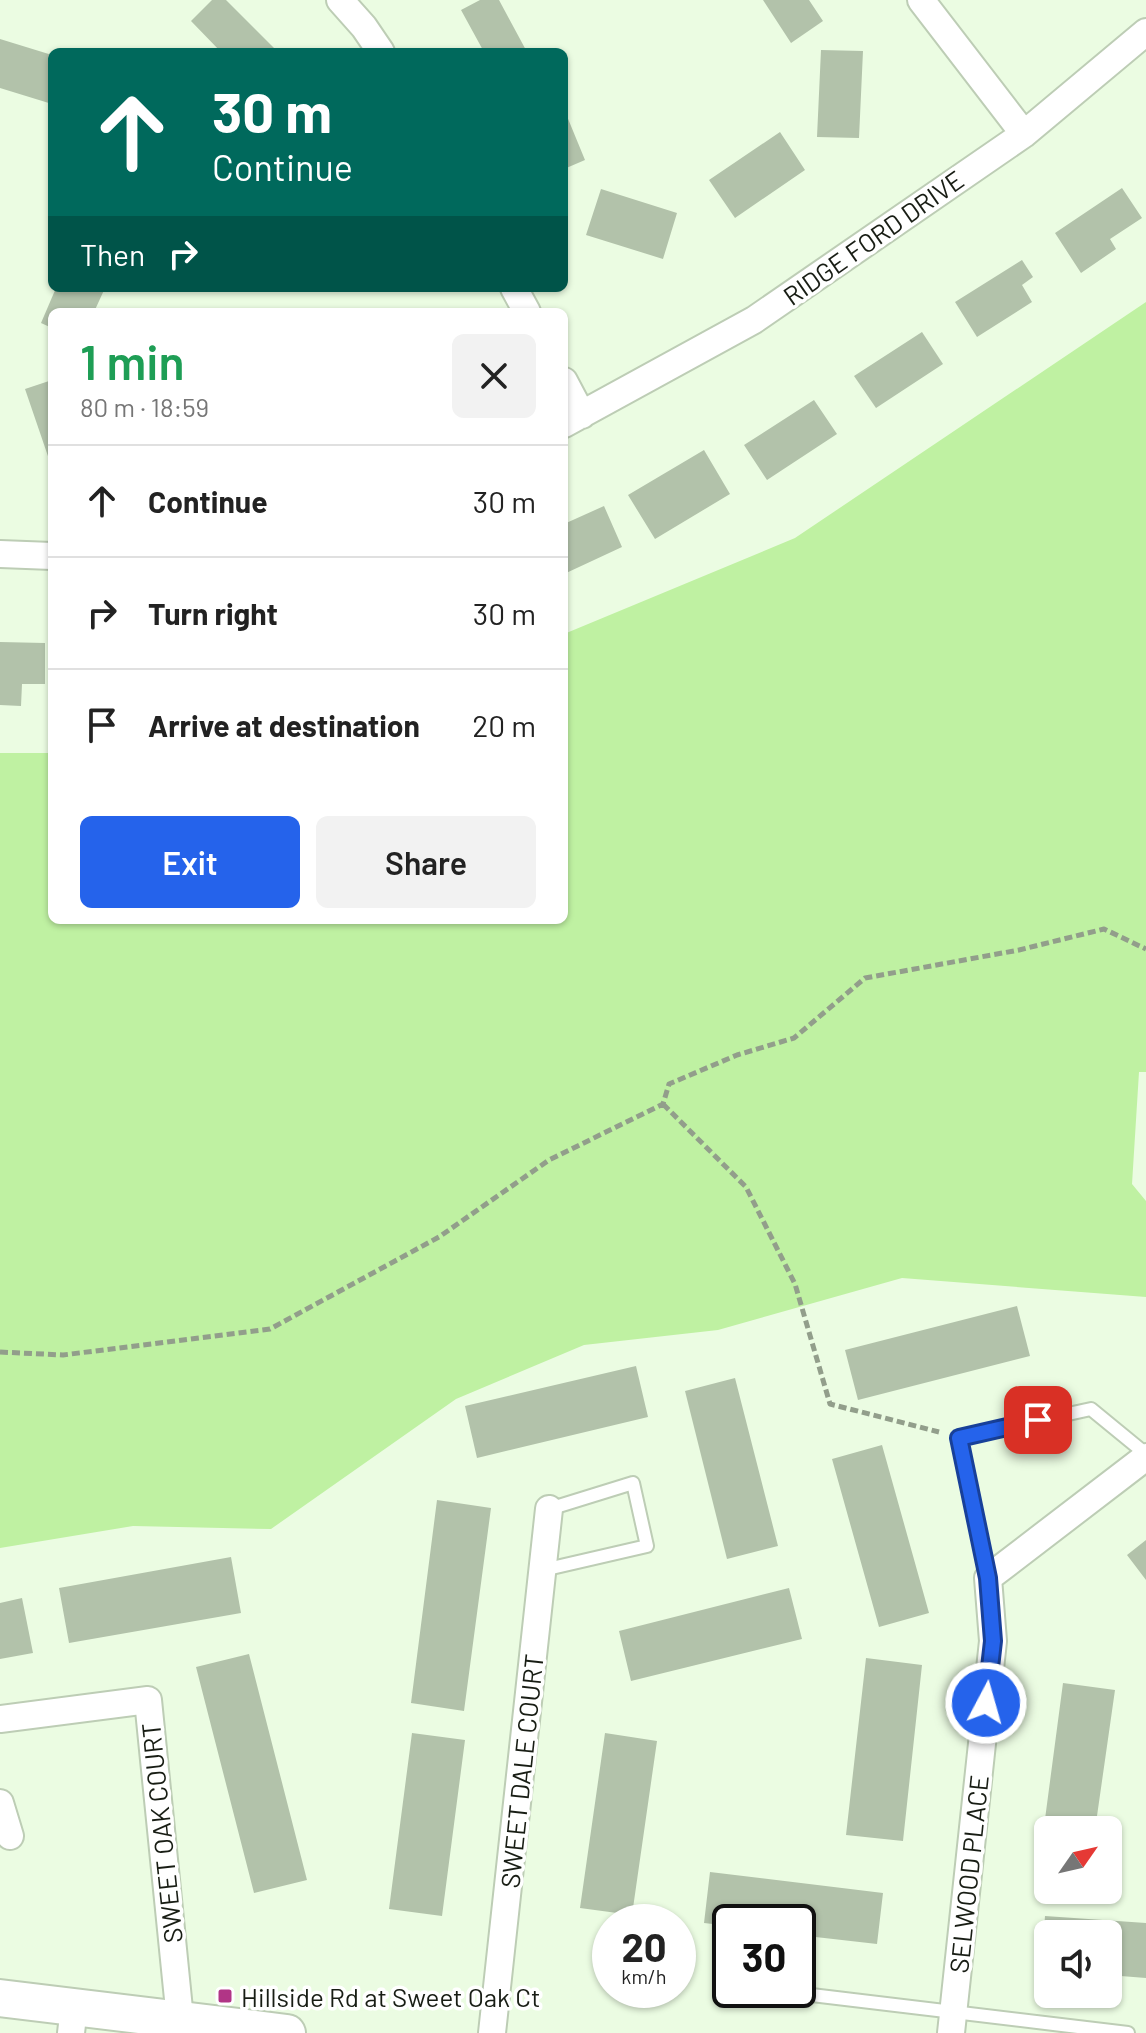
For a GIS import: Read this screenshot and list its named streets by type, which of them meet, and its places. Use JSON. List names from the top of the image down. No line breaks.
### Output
{"streets":{"street":["RIDGE FORD DRIVE","SWEET DALE COURT","SWEET OAK COURT","SELWOOD PLACE"]},"places":{"transit":["Hillside Rd at Sweet Oak Ct"]},"north":"top right","page":{"turn":["30 m","Continue"],"then":"Then","heading":["1 min","80 m · 18:59"],"list":[{"name":"Continue","value":"30 m"},{"name":"Turn right","value":"30 m"},{"name":"Arrive at destination","value":"20 m"}],"buttons":["Exit","Share"],"speed":"20 km/h","limit":"30"}}
